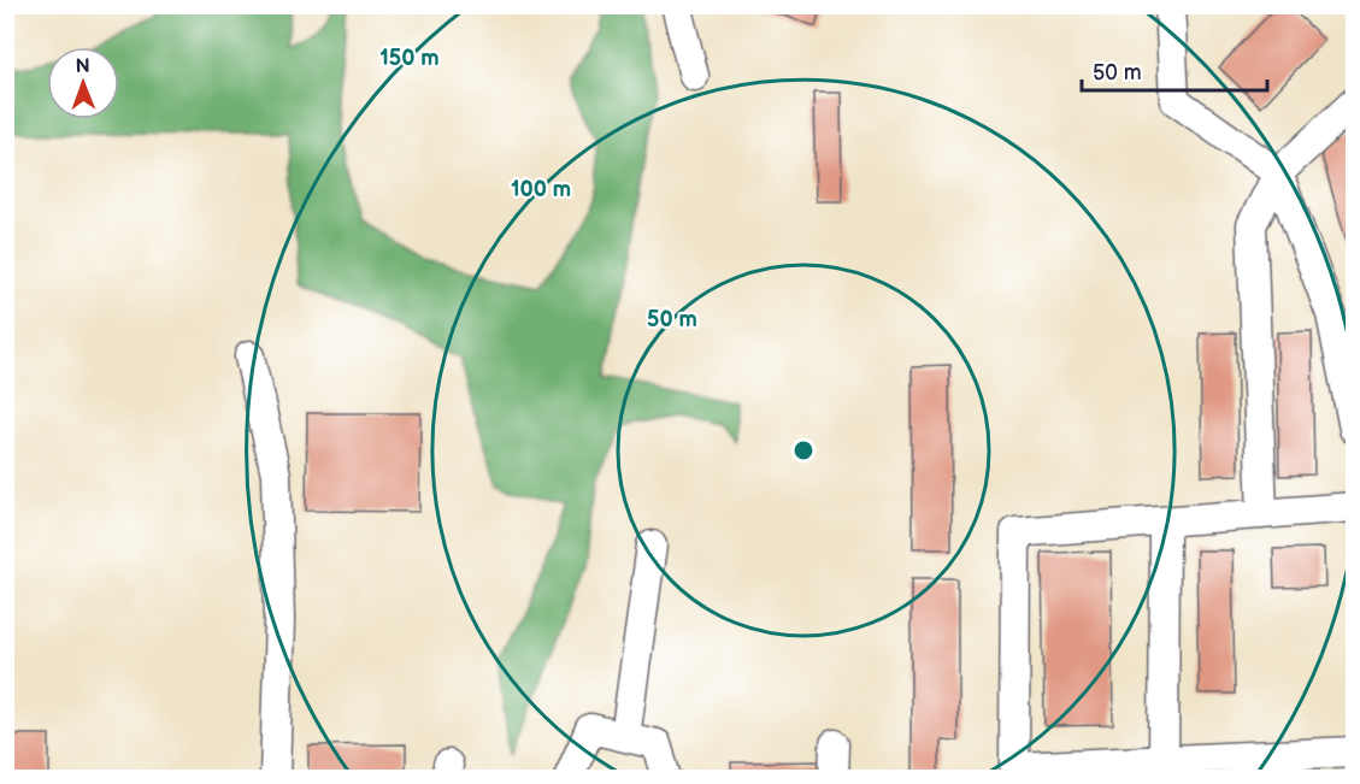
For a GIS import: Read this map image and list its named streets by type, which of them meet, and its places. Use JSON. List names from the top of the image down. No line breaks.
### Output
{"scale_bar":"50 m","north":"top","rings":["150 m","100 m","50 m"]}
